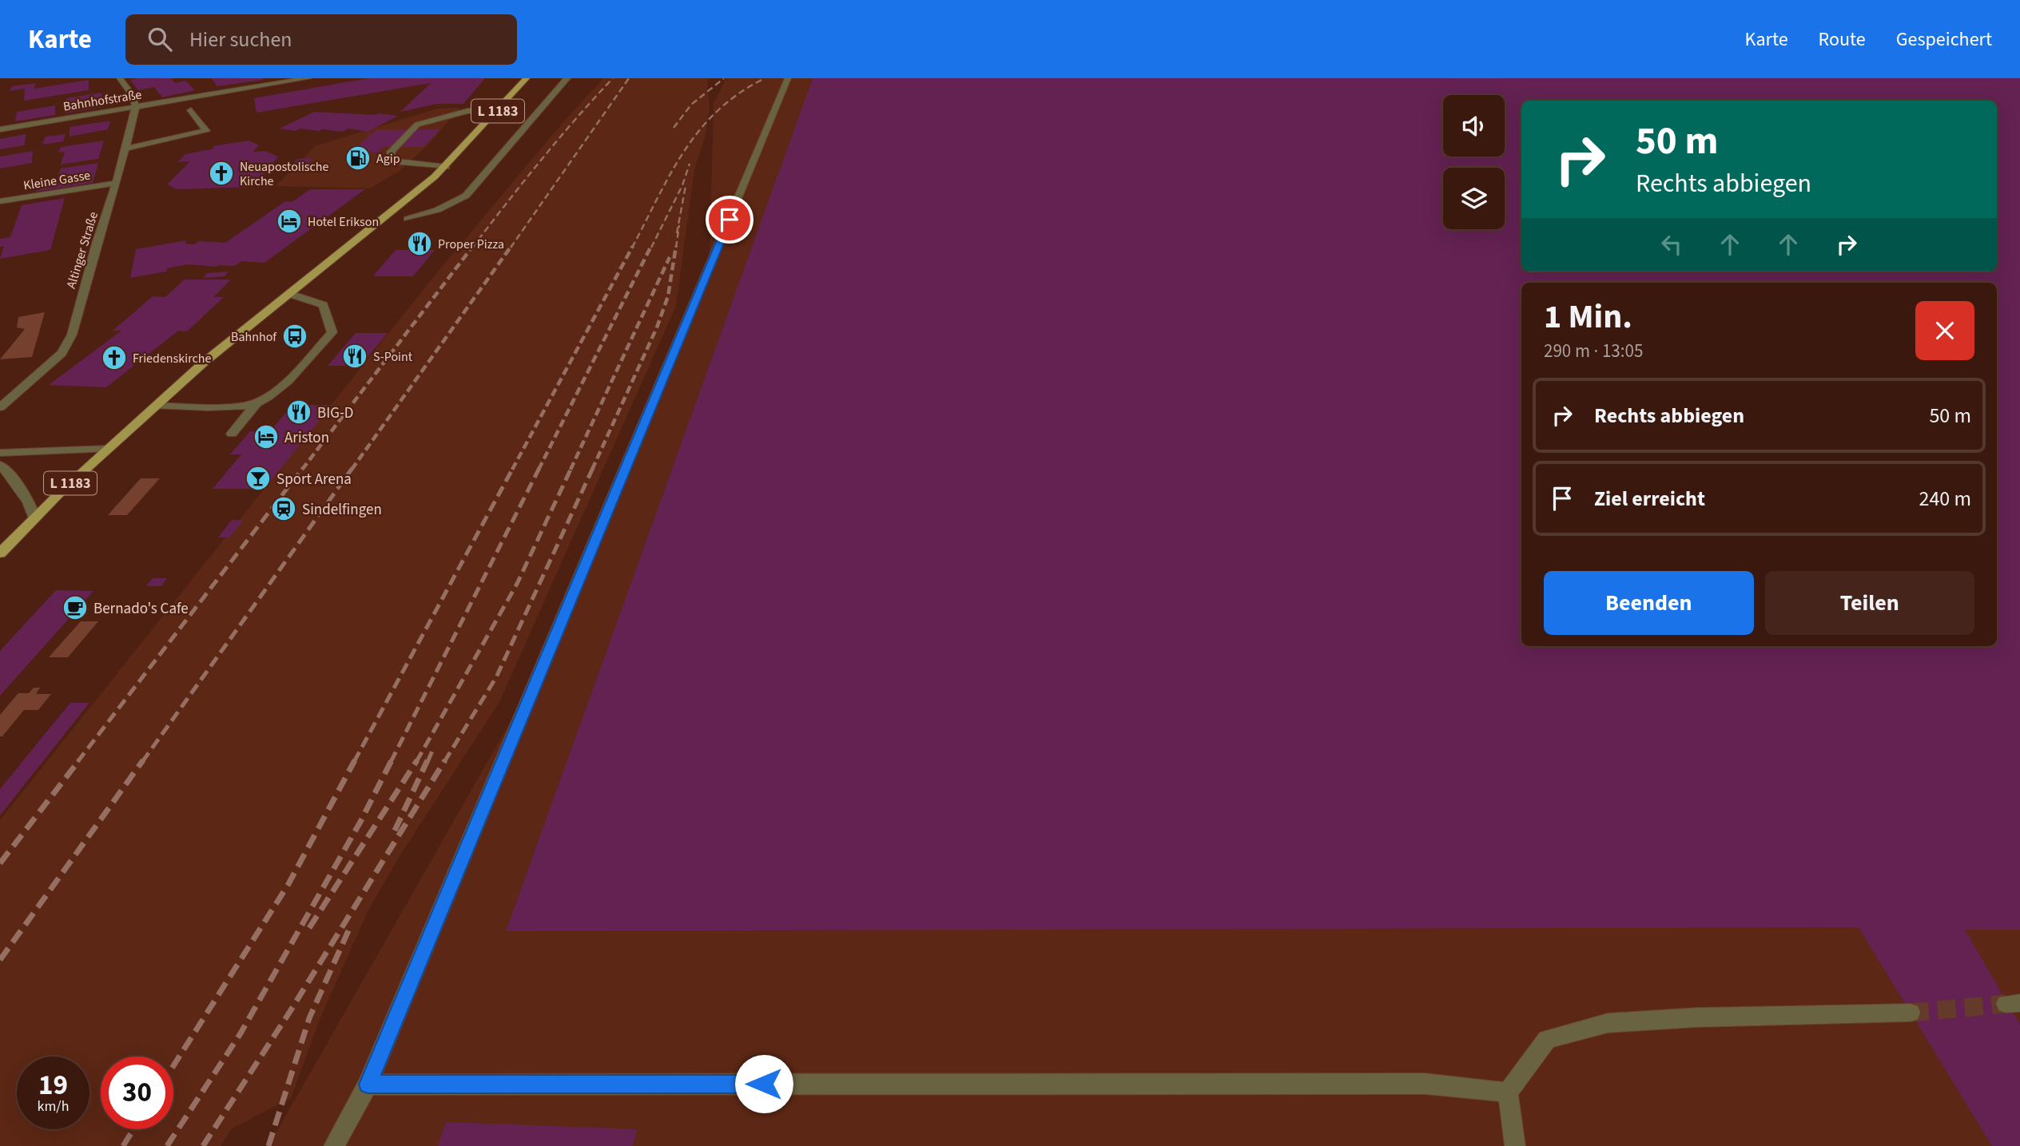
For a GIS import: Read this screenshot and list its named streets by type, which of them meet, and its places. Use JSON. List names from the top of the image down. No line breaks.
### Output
{"streets":{"main road":["L 1183"],"street":["Bahnhofstraße","Kleine Gasse","Altinger Straße"]},"crossings":[["Bahnhofstraße","Altinger Straße"],["Kleine Gasse","Altinger Straße"]],"places":{"fuel station":["Agip"],"church":["Neuapostolische Kirche","Friedenskirche"],"hotel":["Hotel Erikson","Ariston"],"restaurant":["Proper Pizza","S-Point","BIG-D"],"bus stop":["Bahnhof"],"bar":["Sport Arena"],"station":["Sindelfingen"],"cafe":["Bernado's Cafe"]},"page":{"header":"Karte","search":"Hier suchen","nav":["Karte","Route","Gespeichert"],"turn":["50 m","Rechts abbiegen"],"heading":["1 Min.","290 m · 13:05"],"list":[{"name":"Rechts abbiegen","value":"50 m"},{"name":"Ziel erreicht","value":"240 m"}],"buttons":["Beenden","Teilen"],"speed":"19 km/h","limit":"30"}}
